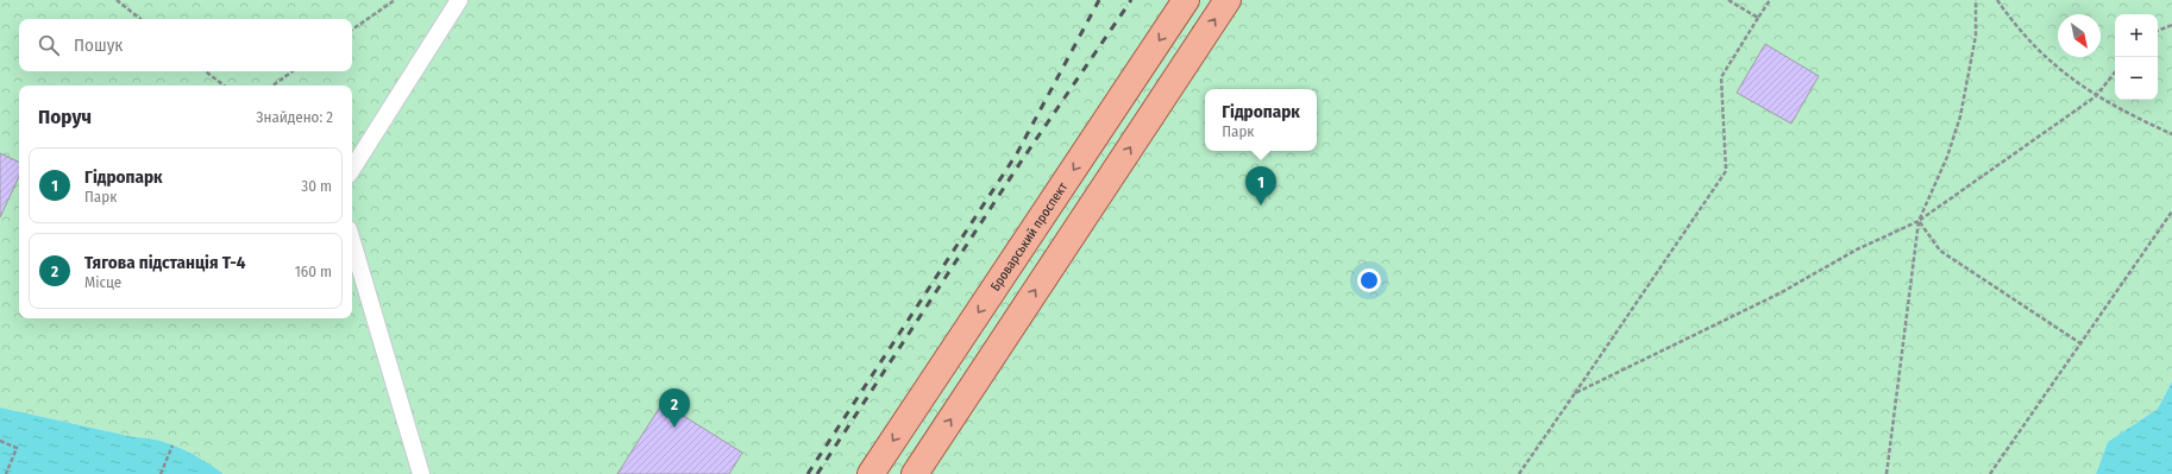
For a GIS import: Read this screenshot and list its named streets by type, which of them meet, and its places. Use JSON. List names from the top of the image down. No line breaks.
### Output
{"streets":{"main road":["Броварський проспект"]},"north":"bottom right","page":{"map_buttons":["+","−"],"search":"Пошук","heading":["Поруч","Знайдено: 2"],"popup":["Гідропарк","Парк"],"list":[{"mark":"1","name":"Гідропарк","note":"Парк","value":"30 m"},{"mark":"2","name":"Тягова підстанція Т-4","note":"Місце","value":"160 m"}],"pins":["1","2"]}}
